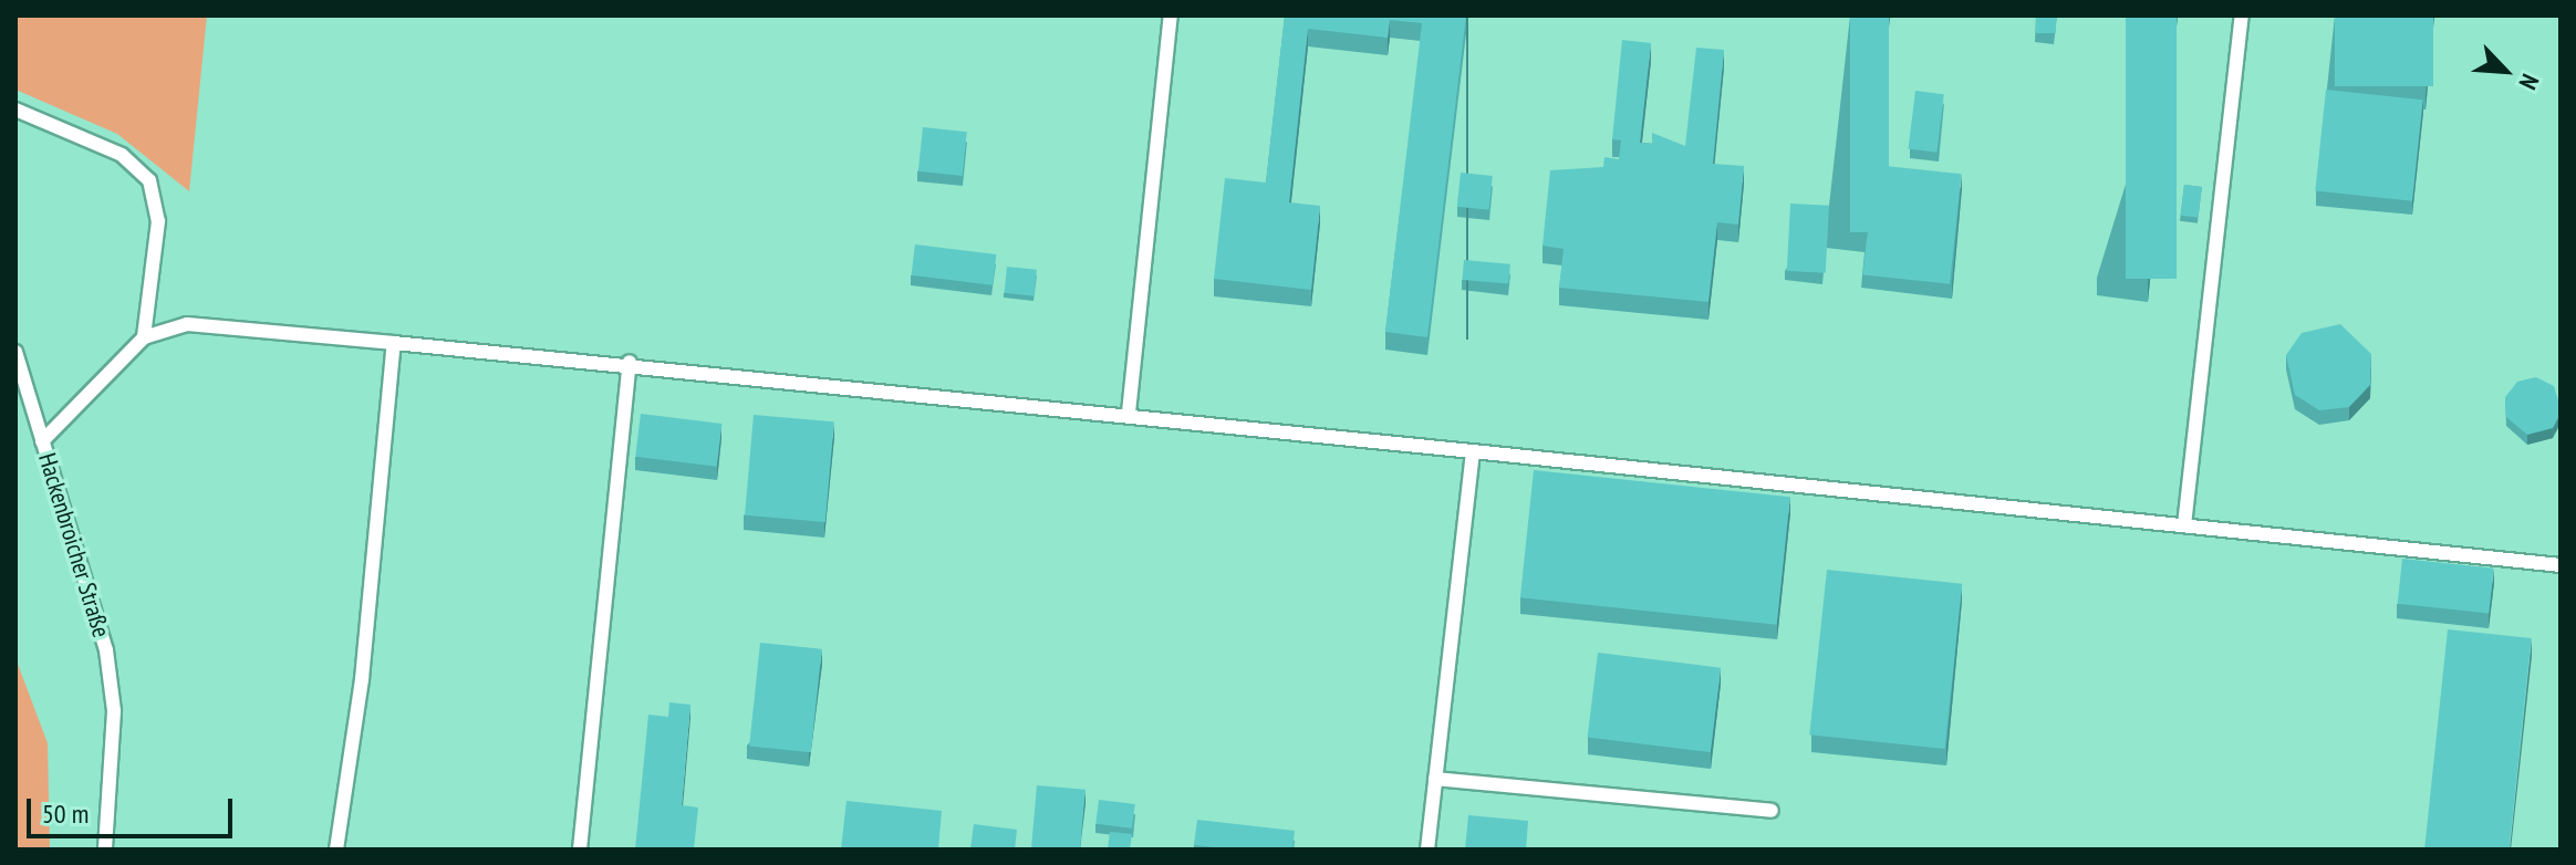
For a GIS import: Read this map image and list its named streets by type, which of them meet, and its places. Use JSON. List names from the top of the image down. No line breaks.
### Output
{"streets":{"lane":["Hackenbroicher Straße"]},"scale_bar":"50 m","north":"bottom right"}
